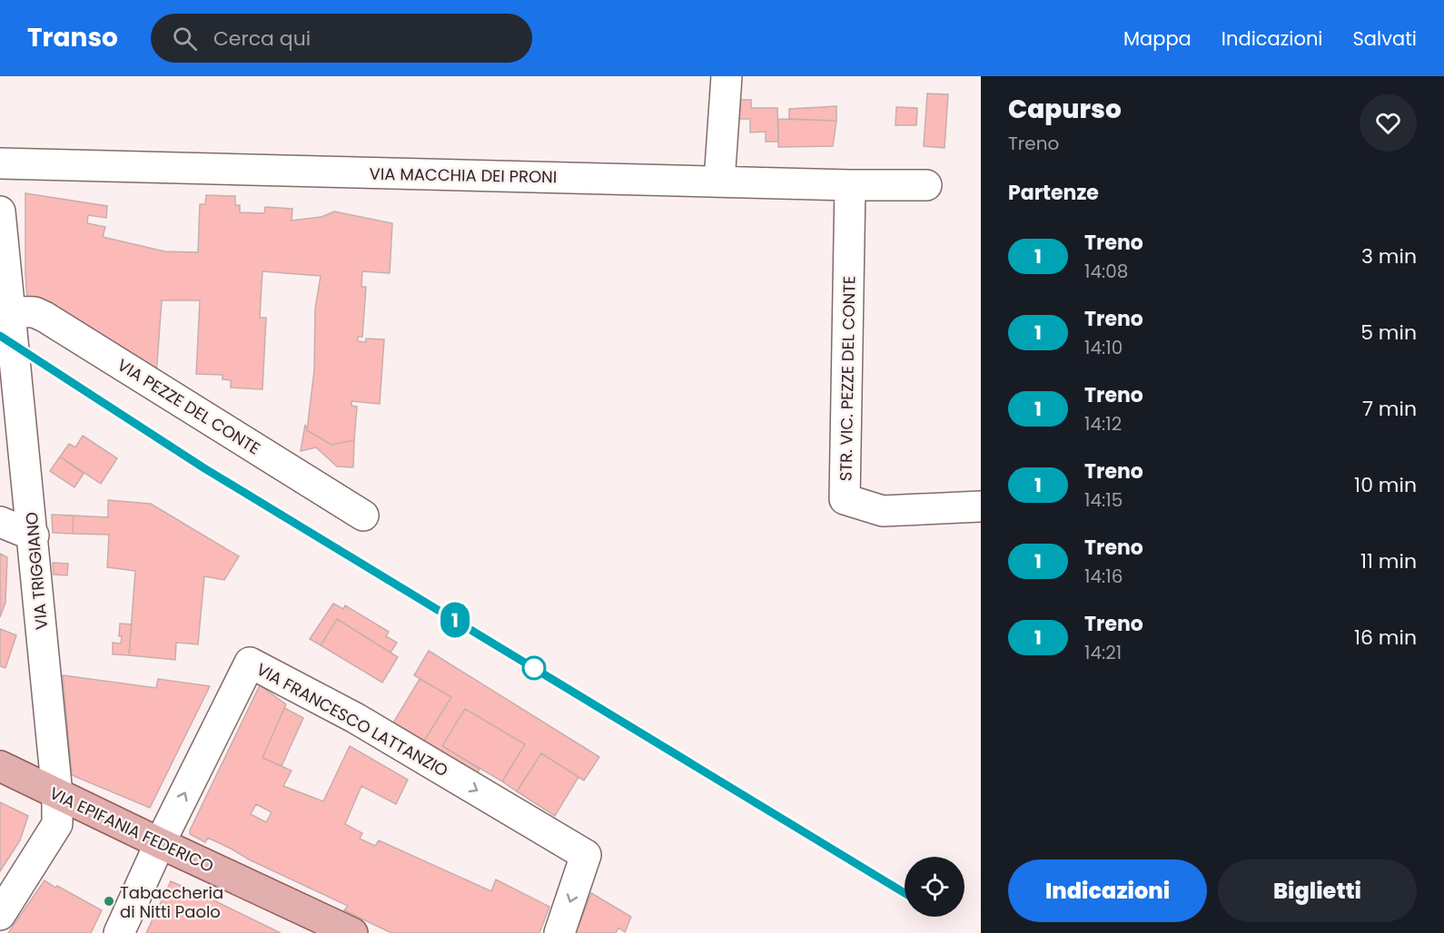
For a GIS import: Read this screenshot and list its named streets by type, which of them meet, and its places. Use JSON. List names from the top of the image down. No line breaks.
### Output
{"streets":{"main road":["VIA EPIFANIA FEDERICO"],"street":["VIA MACCHIA DEI PRONI","STR. VIC. PEZZE DEL CONTE","VIA PEZZE DEL CONTE","VIA TRIGGIANO","VIA FRANCESCO LATTANZIO"]},"crossings":[["VIA MACCHIA DEI PRONI","STR. VIC. PEZZE DEL CONTE"],["VIA PEZZE DEL CONTE","VIA TRIGGIANO"],["VIA TRIGGIANO","VIA EPIFANIA FEDERICO"],["VIA FRANCESCO LATTANZIO","VIA EPIFANIA FEDERICO"]],"places":["Tabaccheria di Nitti Paolo"],"page":{"header":"Transo","search":"Cerca qui","nav":["Mappa","Indicazioni","Salvati"],"on_map":"1","heading":[["Capurso","Treno"],"Partenze"],"list":[{"mark":"1","name":"Treno","note":"14:08","value":"3 min"},{"mark":"1","name":"Treno","note":"14:10","value":"5 min"},{"mark":"1","name":"Treno","note":"14:12","value":"7 min"},{"mark":"1","name":"Treno","note":"14:15","value":"10 min"},{"mark":"1","name":"Treno","note":"14:16","value":"11 min"},{"mark":"1","name":"Treno","note":"14:21","value":"16 min"}],"buttons":["Indicazioni","Biglietti"]}}
